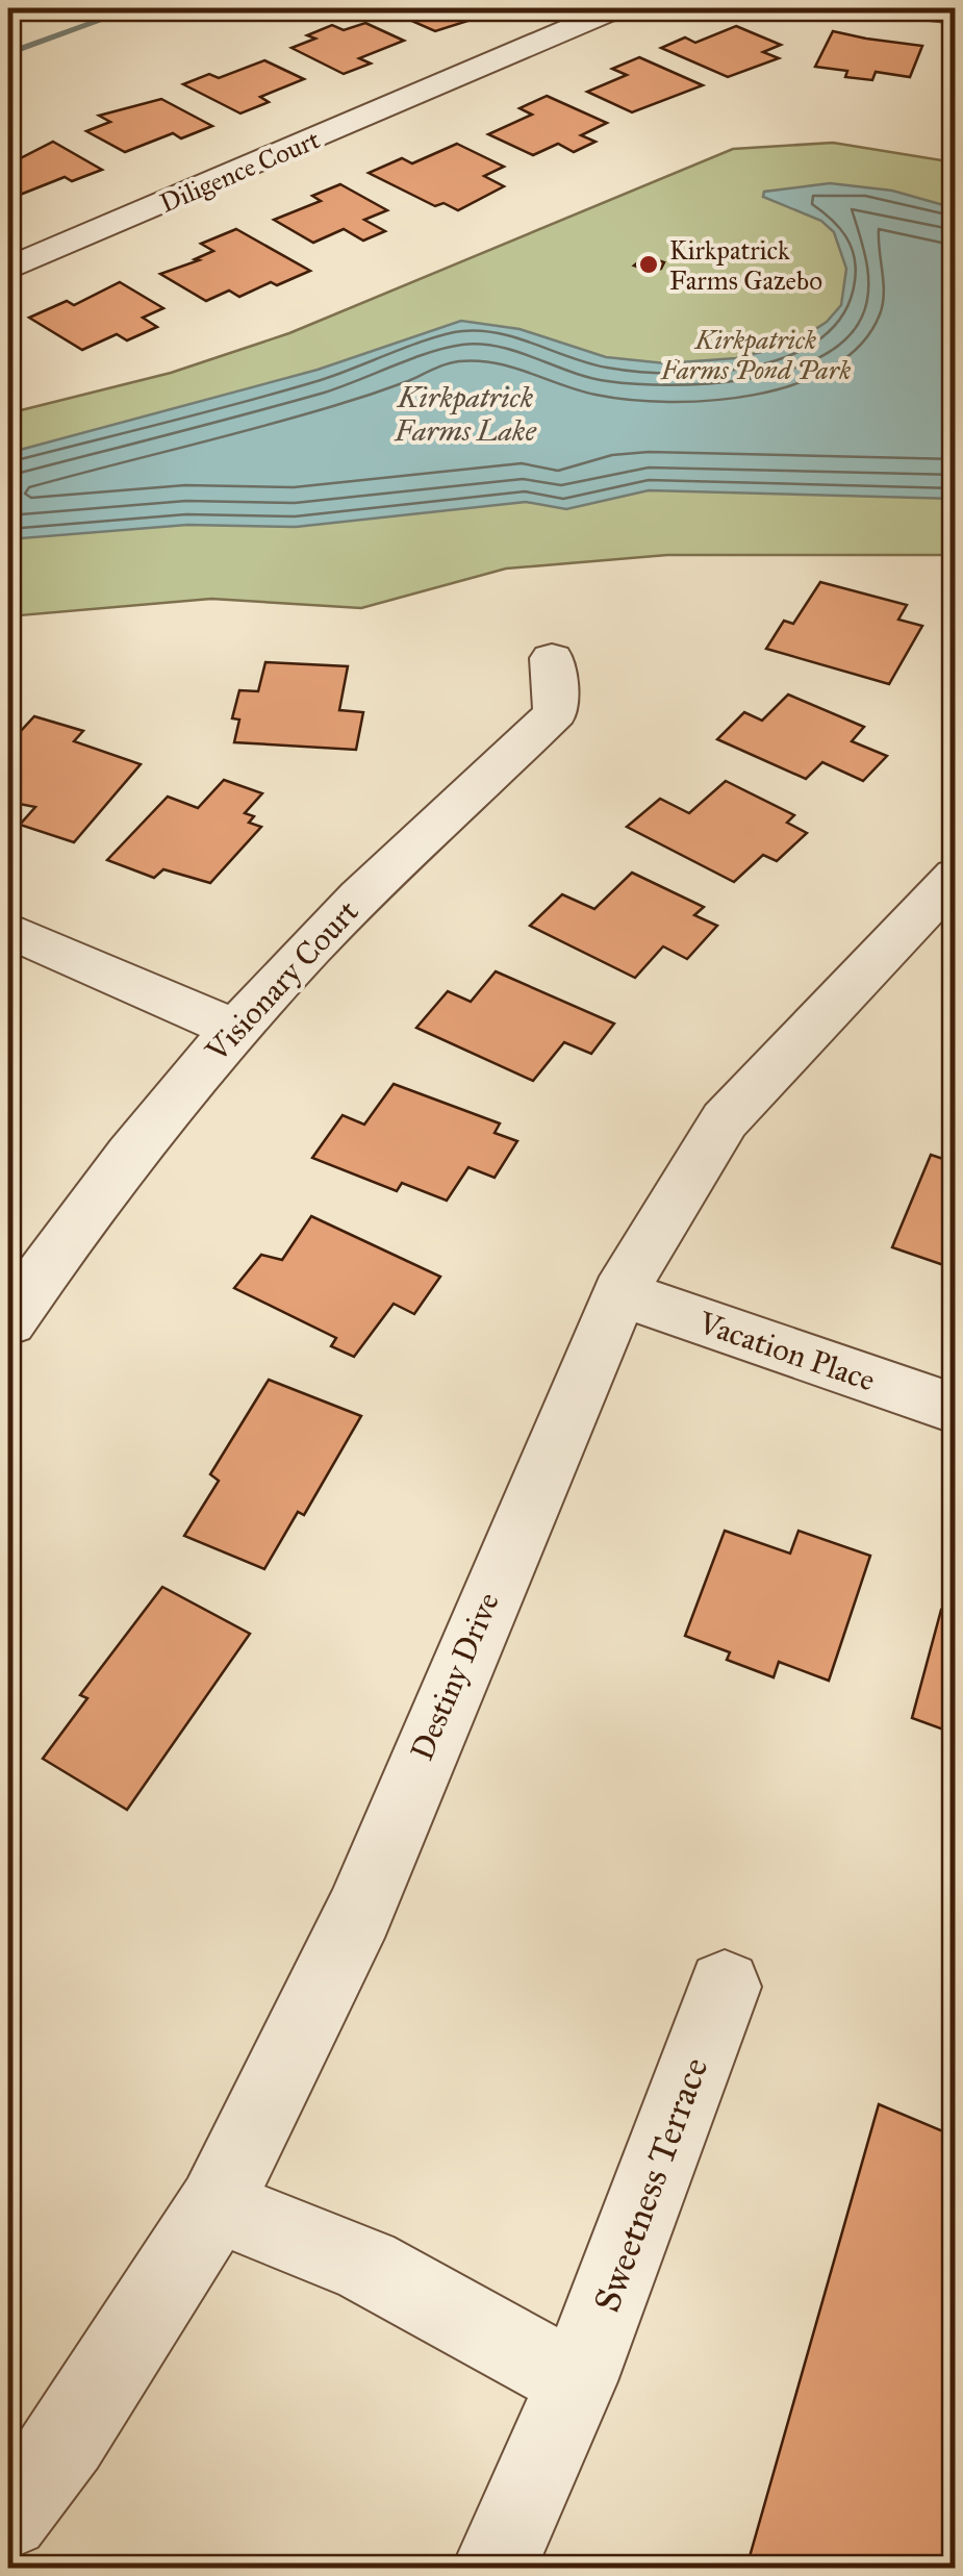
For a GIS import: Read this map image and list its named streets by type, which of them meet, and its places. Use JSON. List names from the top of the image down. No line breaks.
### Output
{"streets":{"street":["Diligence Court","Visionary Court","Vacation Place","Destiny Drive","Sweetness Terrace"]},"crossings":[["Vacation Place","Destiny Drive"]],"water":["Kirkpatrick Farms Lake"],"parks":["Kirkpatrick Farms Pond Park"],"places":["Kirkpatrick Farms Gazebo"]}
